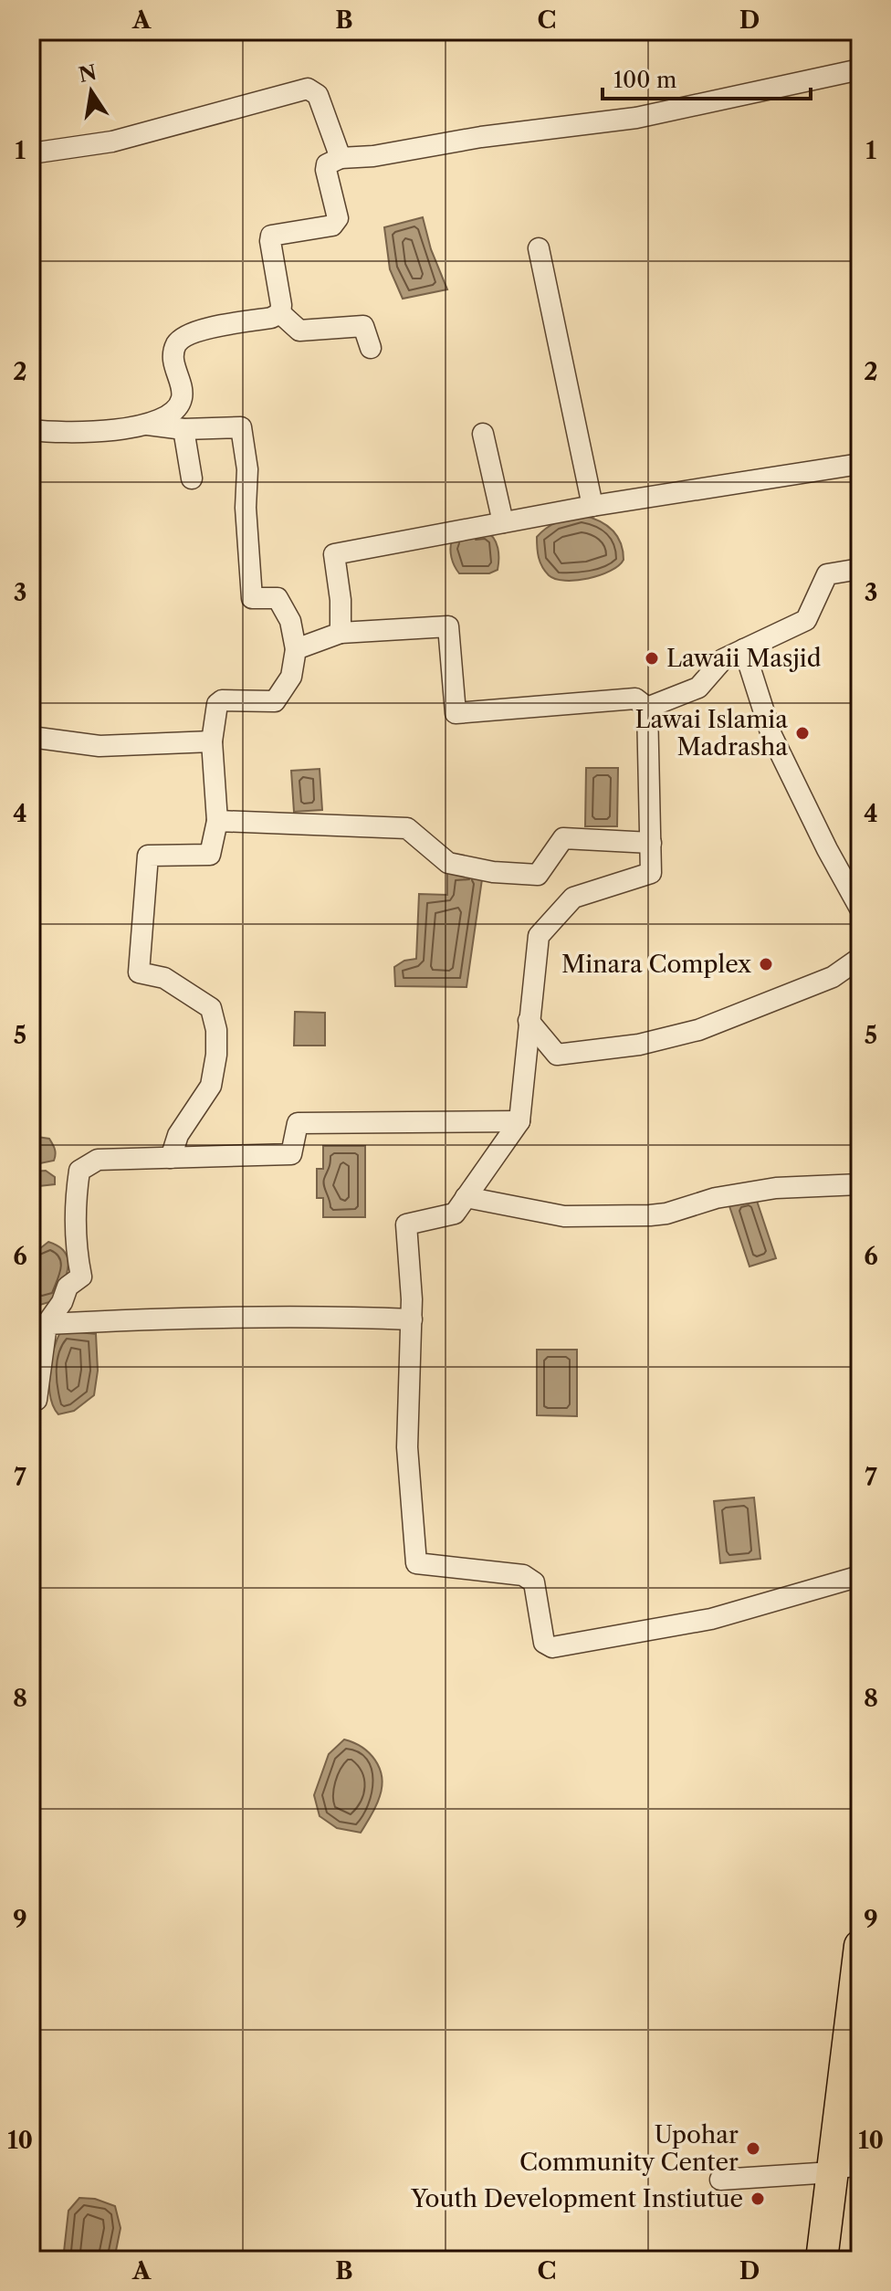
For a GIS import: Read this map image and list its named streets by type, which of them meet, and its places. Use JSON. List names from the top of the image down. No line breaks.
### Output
{"places":["Lawaii Masjid","Lawai Islamia Madrasha","Minara Complex","Upohar Community Center","Youth Development Instiutue"],"scale_bar":"100 m","north":"top","grid":{"columns":["A","B","C","D"],"rows":["1","2","3","4","5","6","7","8","9","10"]}}
